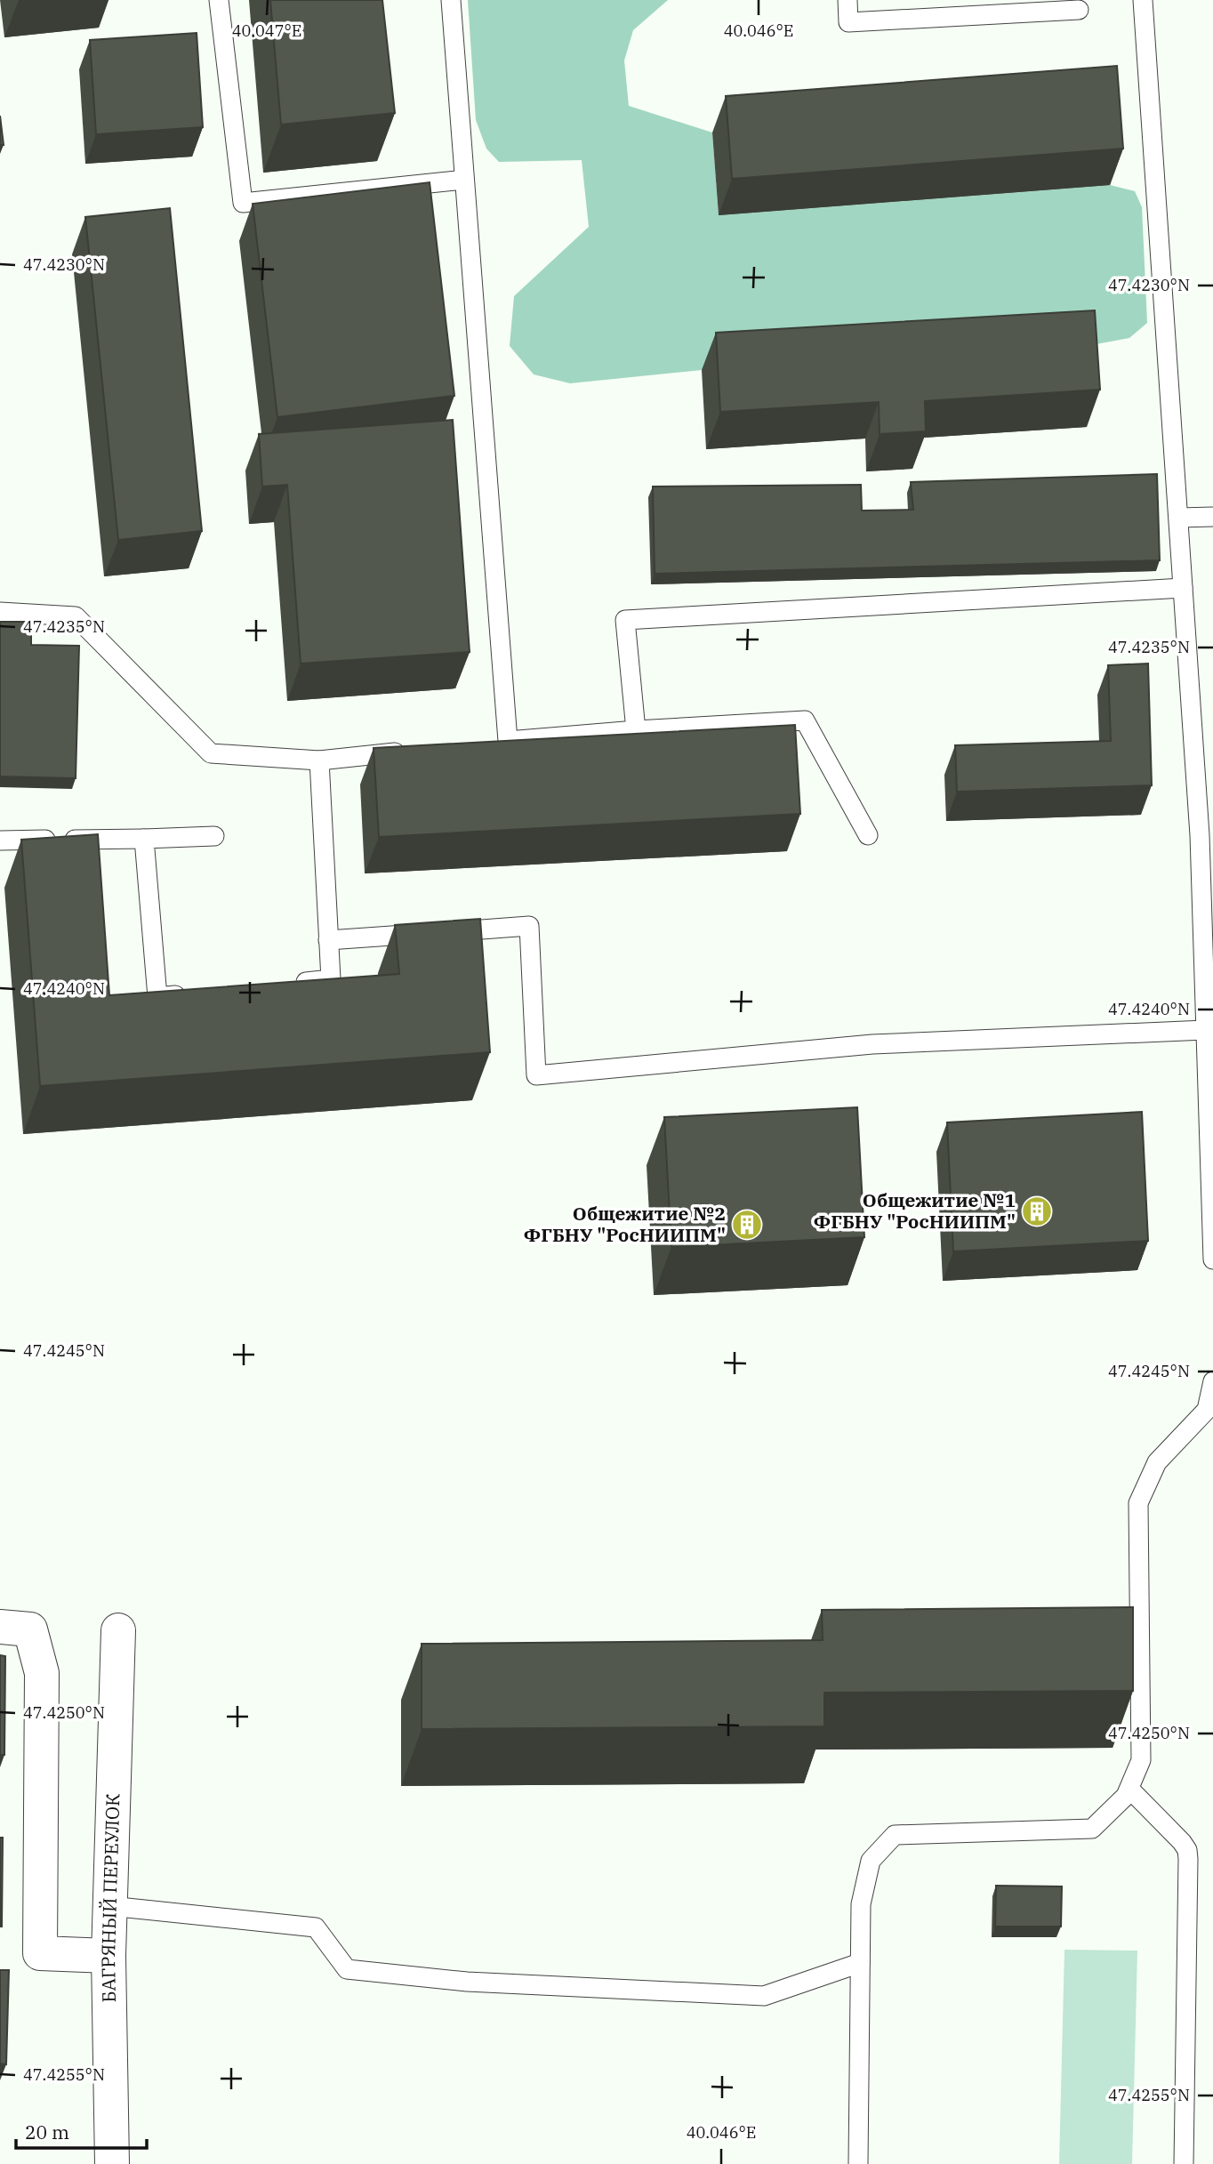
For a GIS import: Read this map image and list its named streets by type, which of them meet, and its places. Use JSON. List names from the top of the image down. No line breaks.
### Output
{"streets":{"street":["БАГРЯНЫЙ ПЕРЕУЛОК"]},"places":{"building":["Общежитие №1 ФГБНУ \"РосНИИПМ\"","Общежитие №2 ФГБНУ \"РосНИИПМ\""]},"scale_bar":"20 m","coordinates":["40.047°E","40.046°E","47.4230°N","47.4235°N","47.4240°N","47.4245°N","47.4250°N","47.4255°N"]}
